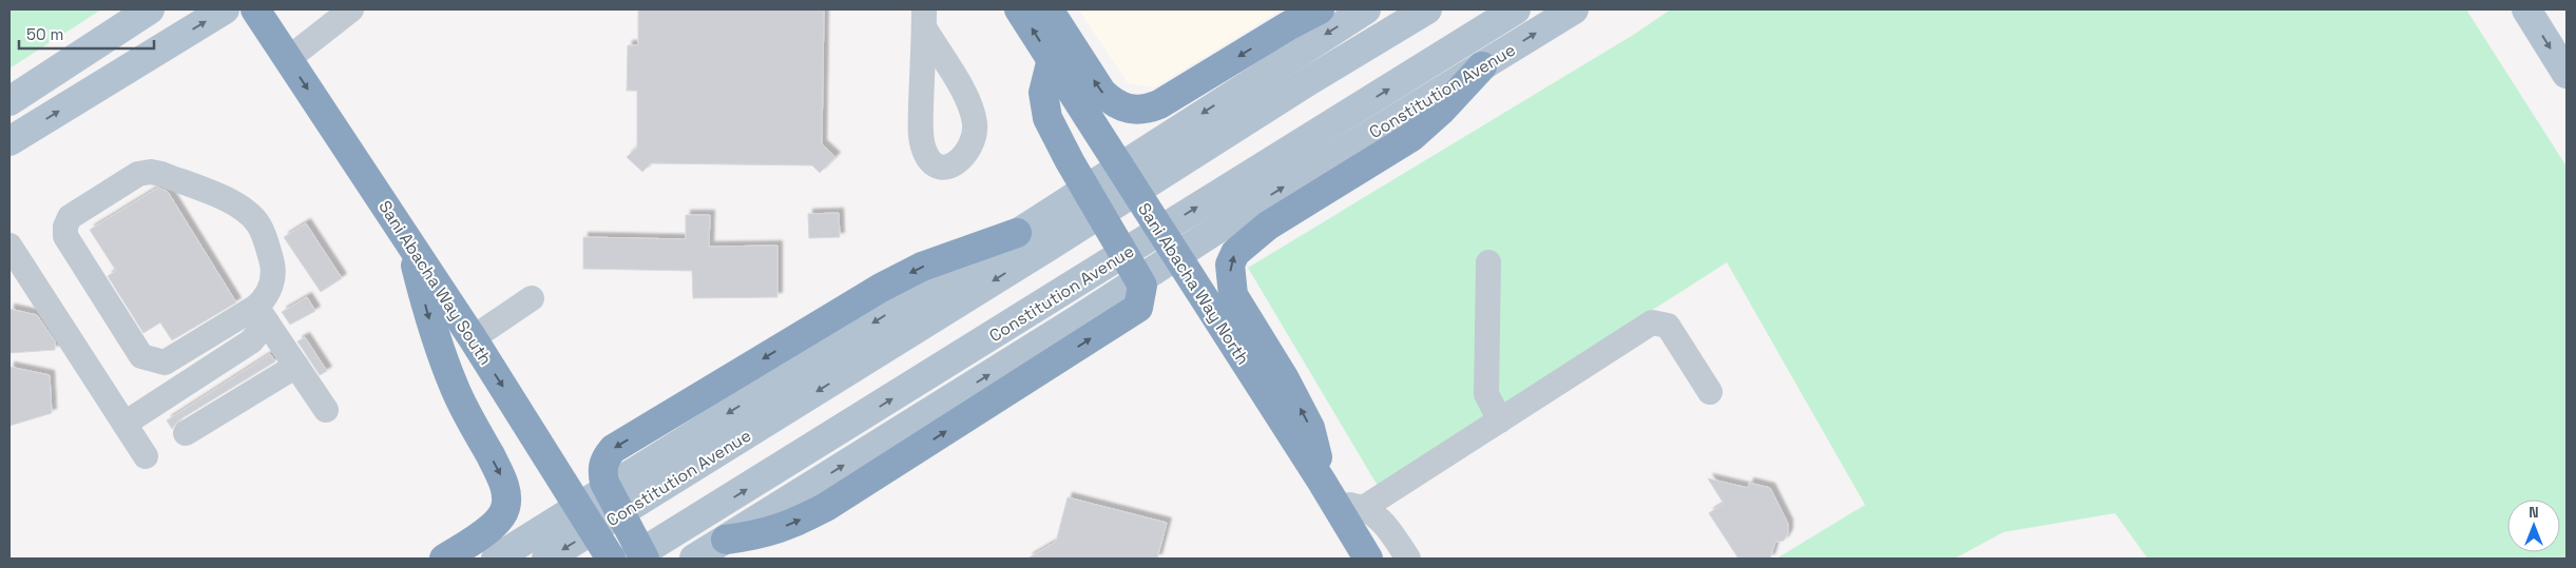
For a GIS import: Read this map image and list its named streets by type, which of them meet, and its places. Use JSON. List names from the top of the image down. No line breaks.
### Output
{"streets":{"highway":["Sani Abacha Way South","Sani Abacha Way North"],"main road":["Constitution Avenue"]},"one_way":["Sani Abacha Way South"],"scale_bar":"50 m","north":"top"}
